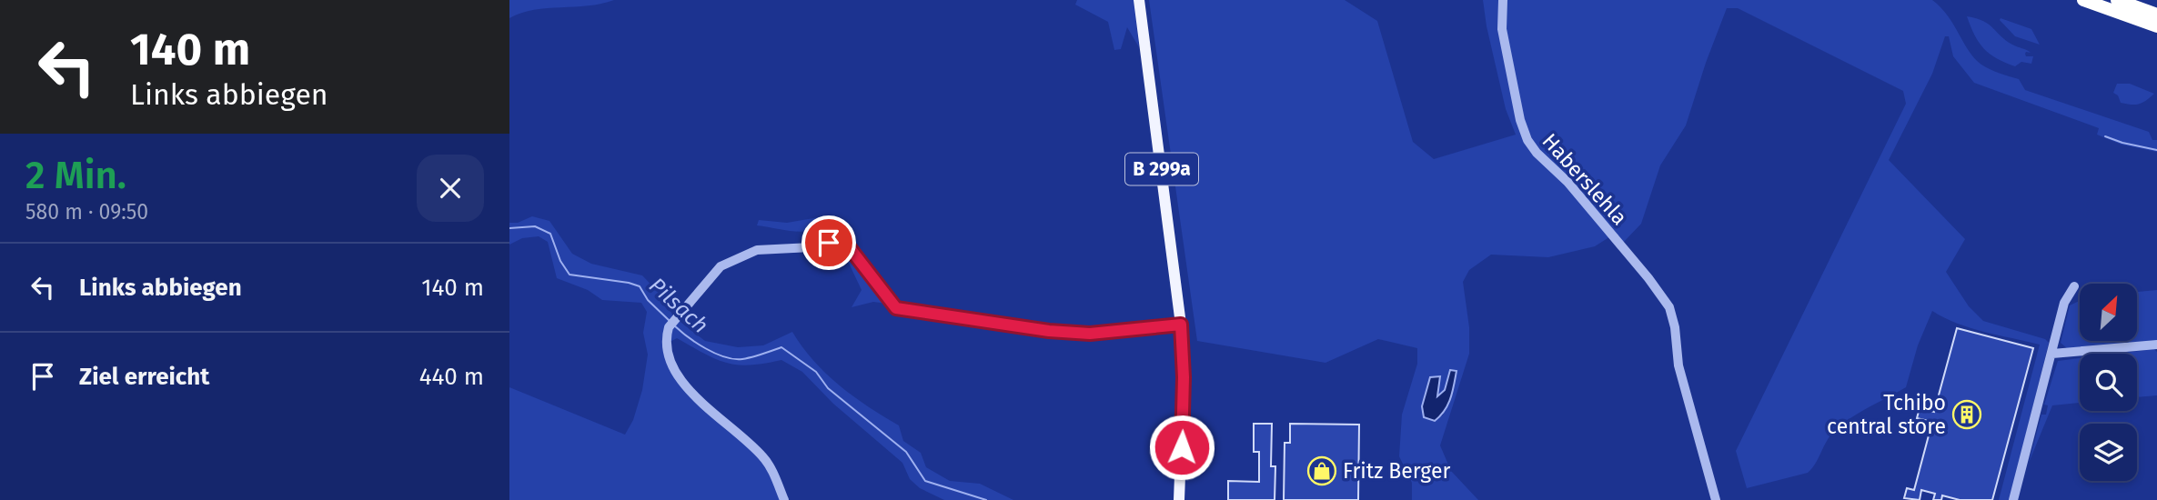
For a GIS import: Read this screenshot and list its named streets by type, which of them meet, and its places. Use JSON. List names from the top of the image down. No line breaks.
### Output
{"streets":{"main road":["B 299a"],"street":["Haberslehla"]},"water":["Pilsach"],"places":{"building":["Tchibo central store"],"shop":["Fritz Berger"]},"north":"top right","page":{"turn":["140 m","Links abbiegen"],"heading":["2 Min.","580 m · 09:50"],"list":[{"name":"Links abbiegen","value":"140 m"},{"name":"Ziel erreicht","value":"440 m"}]}}
